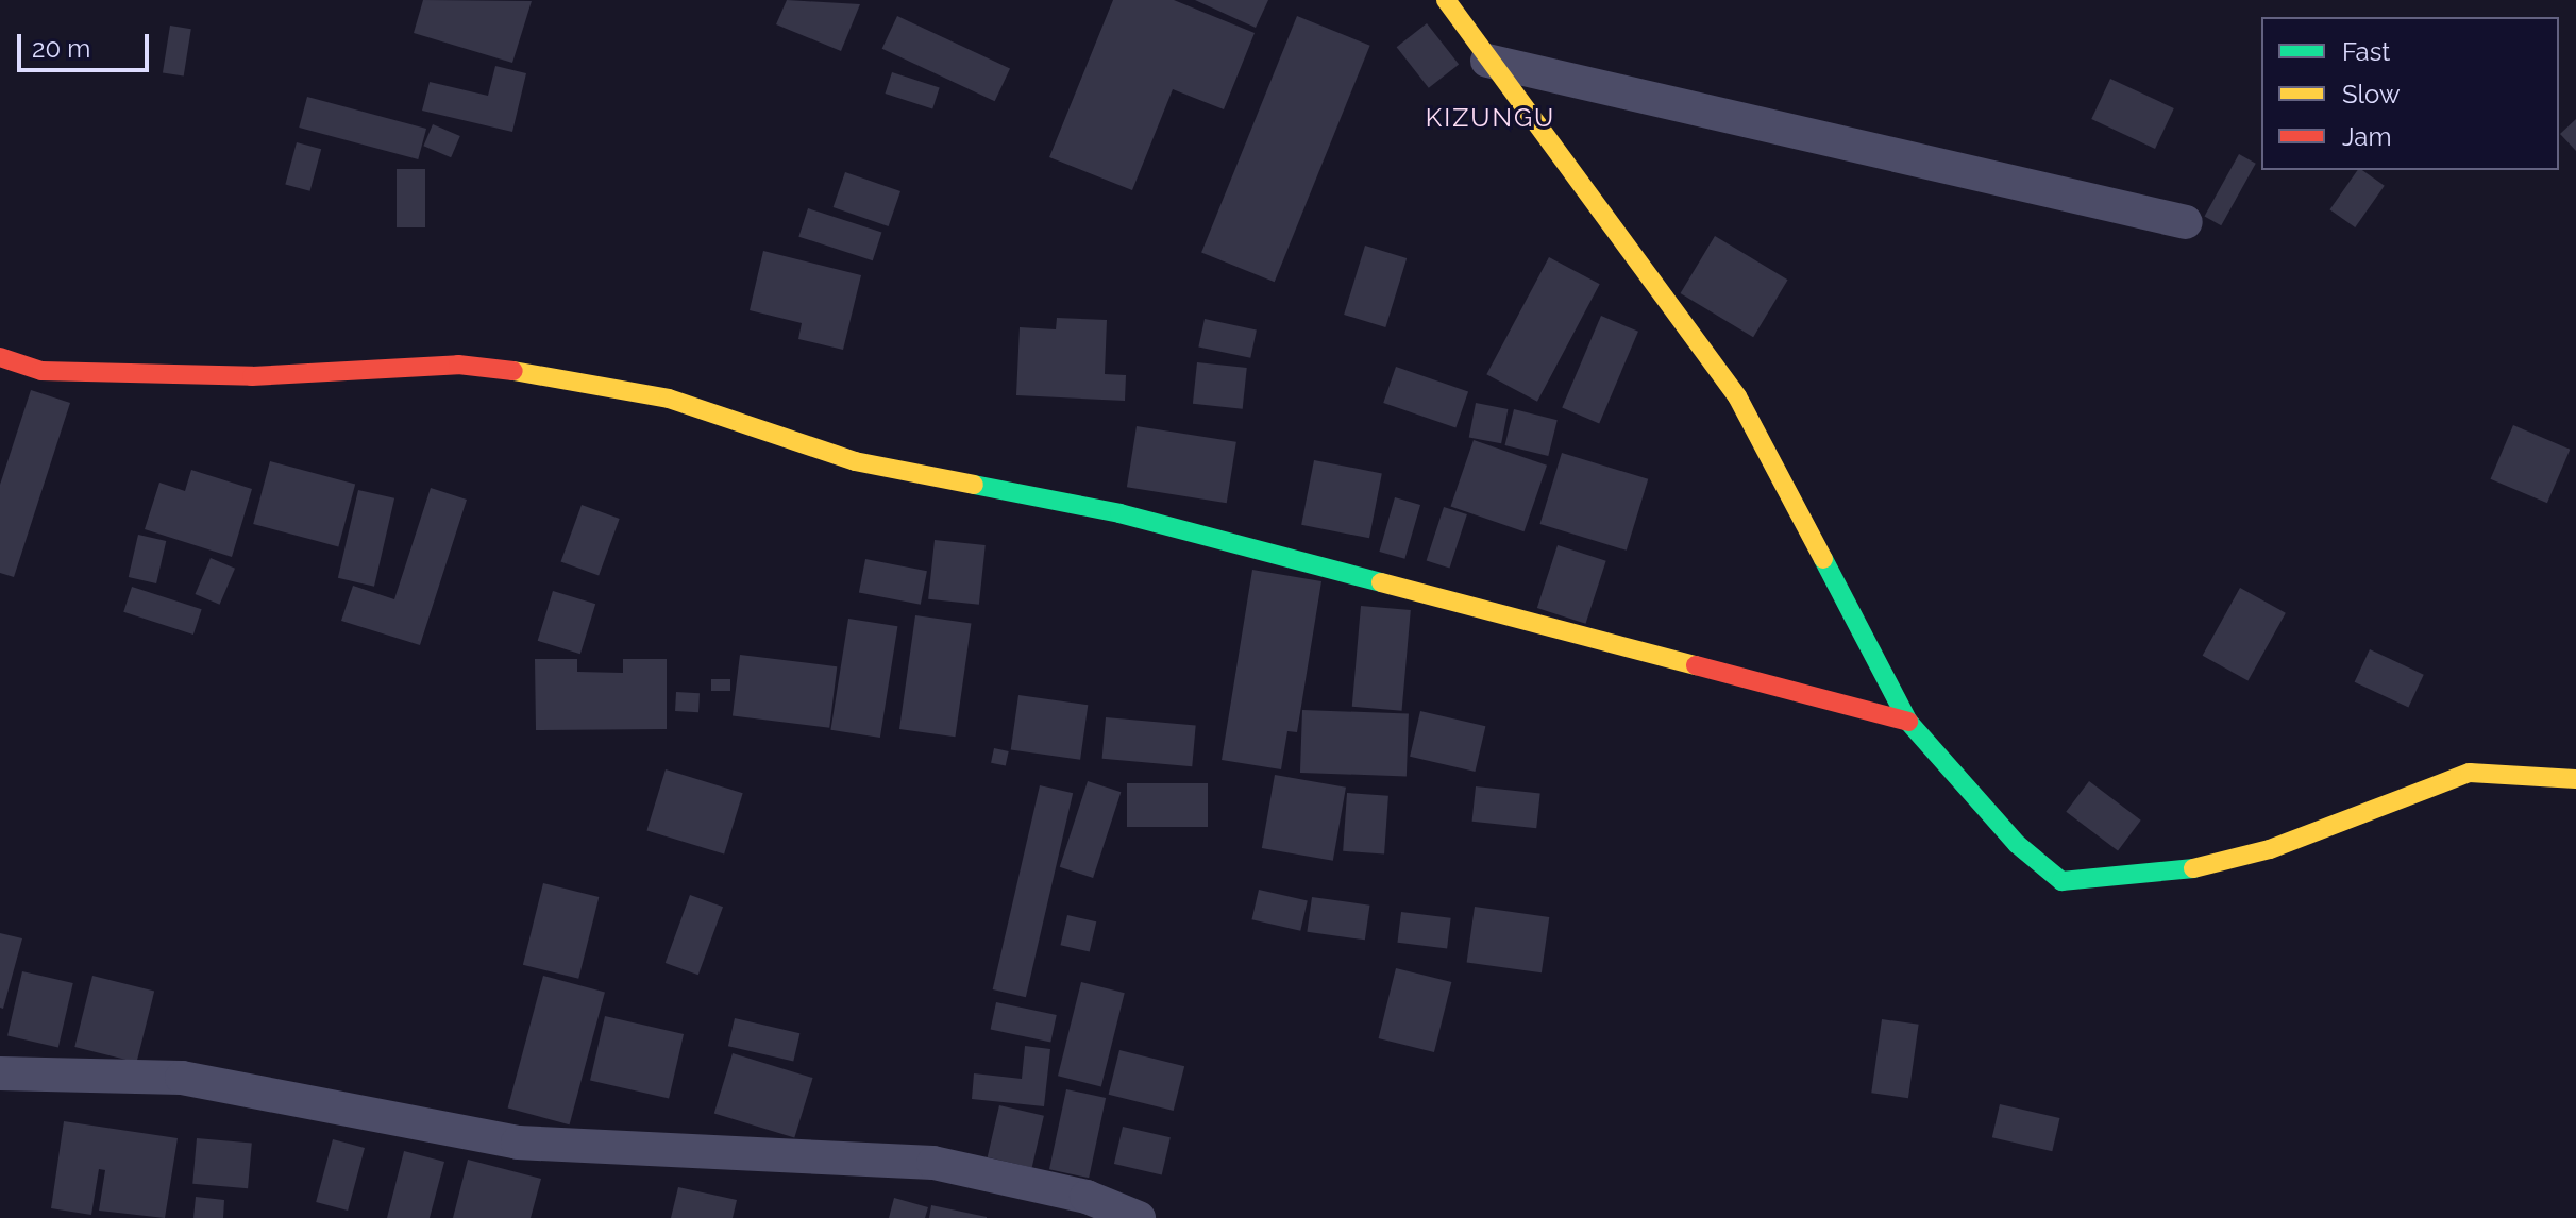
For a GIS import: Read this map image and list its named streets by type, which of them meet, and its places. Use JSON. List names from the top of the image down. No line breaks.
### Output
{"districts":["KIZUNGU"],"legend":["Fast","Slow","Jam"],"scale_bar":"20 m"}
